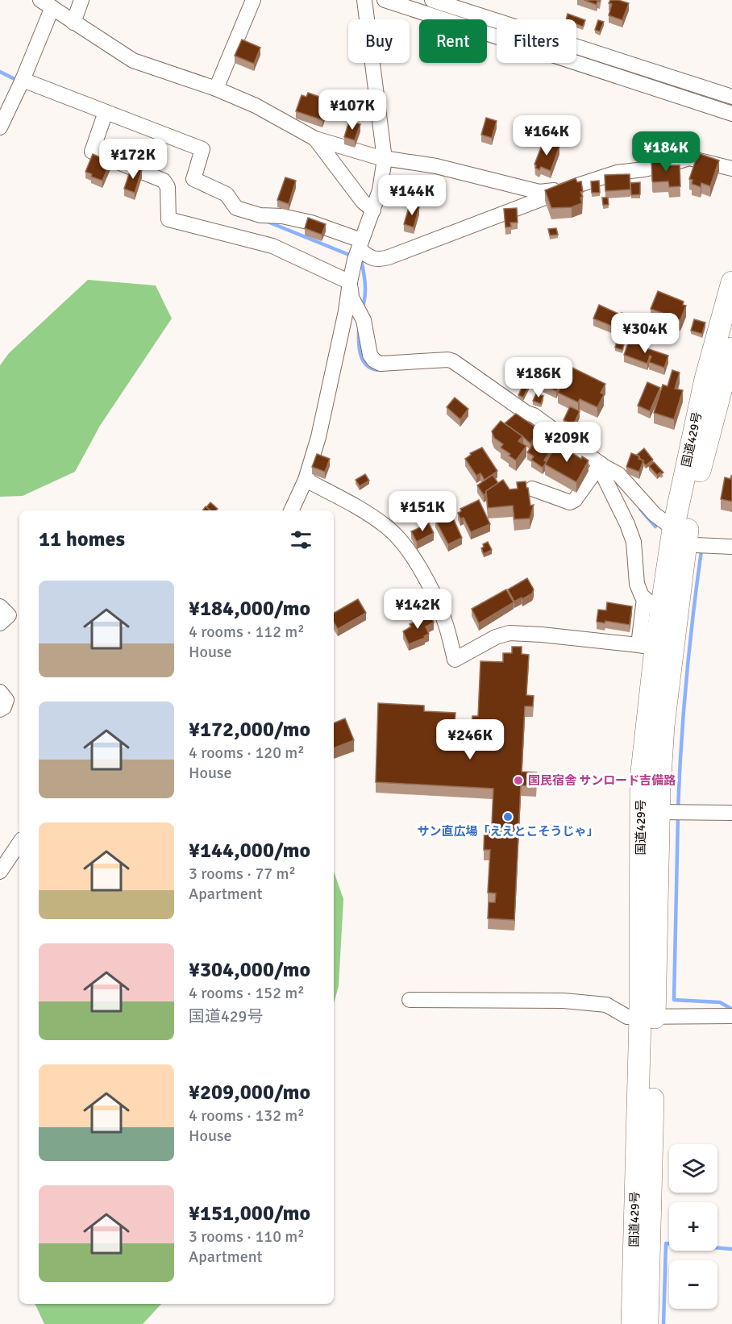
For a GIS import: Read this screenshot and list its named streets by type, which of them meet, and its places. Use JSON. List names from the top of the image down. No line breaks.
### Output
{"streets":{"highway":["国道429号"]},"places":["国民宿舎 サンロード吉備路","サン直広場「ええとこそうじゃ」"],"page":{"chip":["Buy","Rent","Filters"],"price":["¥107K","¥164K","¥184K","¥172K","¥144K","¥304K","¥186K","¥209K","¥151K","¥142K","¥246K"],"heading":"11 homes","list":[{"name":"¥184,000/mo","note":"4 rooms · 112 m² · House"},{"name":"¥172,000/mo","note":"4 rooms · 120 m² · House"},{"name":"¥144,000/mo","note":"3 rooms · 77 m² · Apartment"},{"name":"¥304,000/mo","note":"4 rooms · 152 m² · 国道429号"},{"name":"¥209,000/mo","note":"4 rooms · 132 m² · House"},{"name":"¥151,000/mo","note":"3 rooms · 110 m² · Apartment"}],"map_buttons":["+","−"]}}
